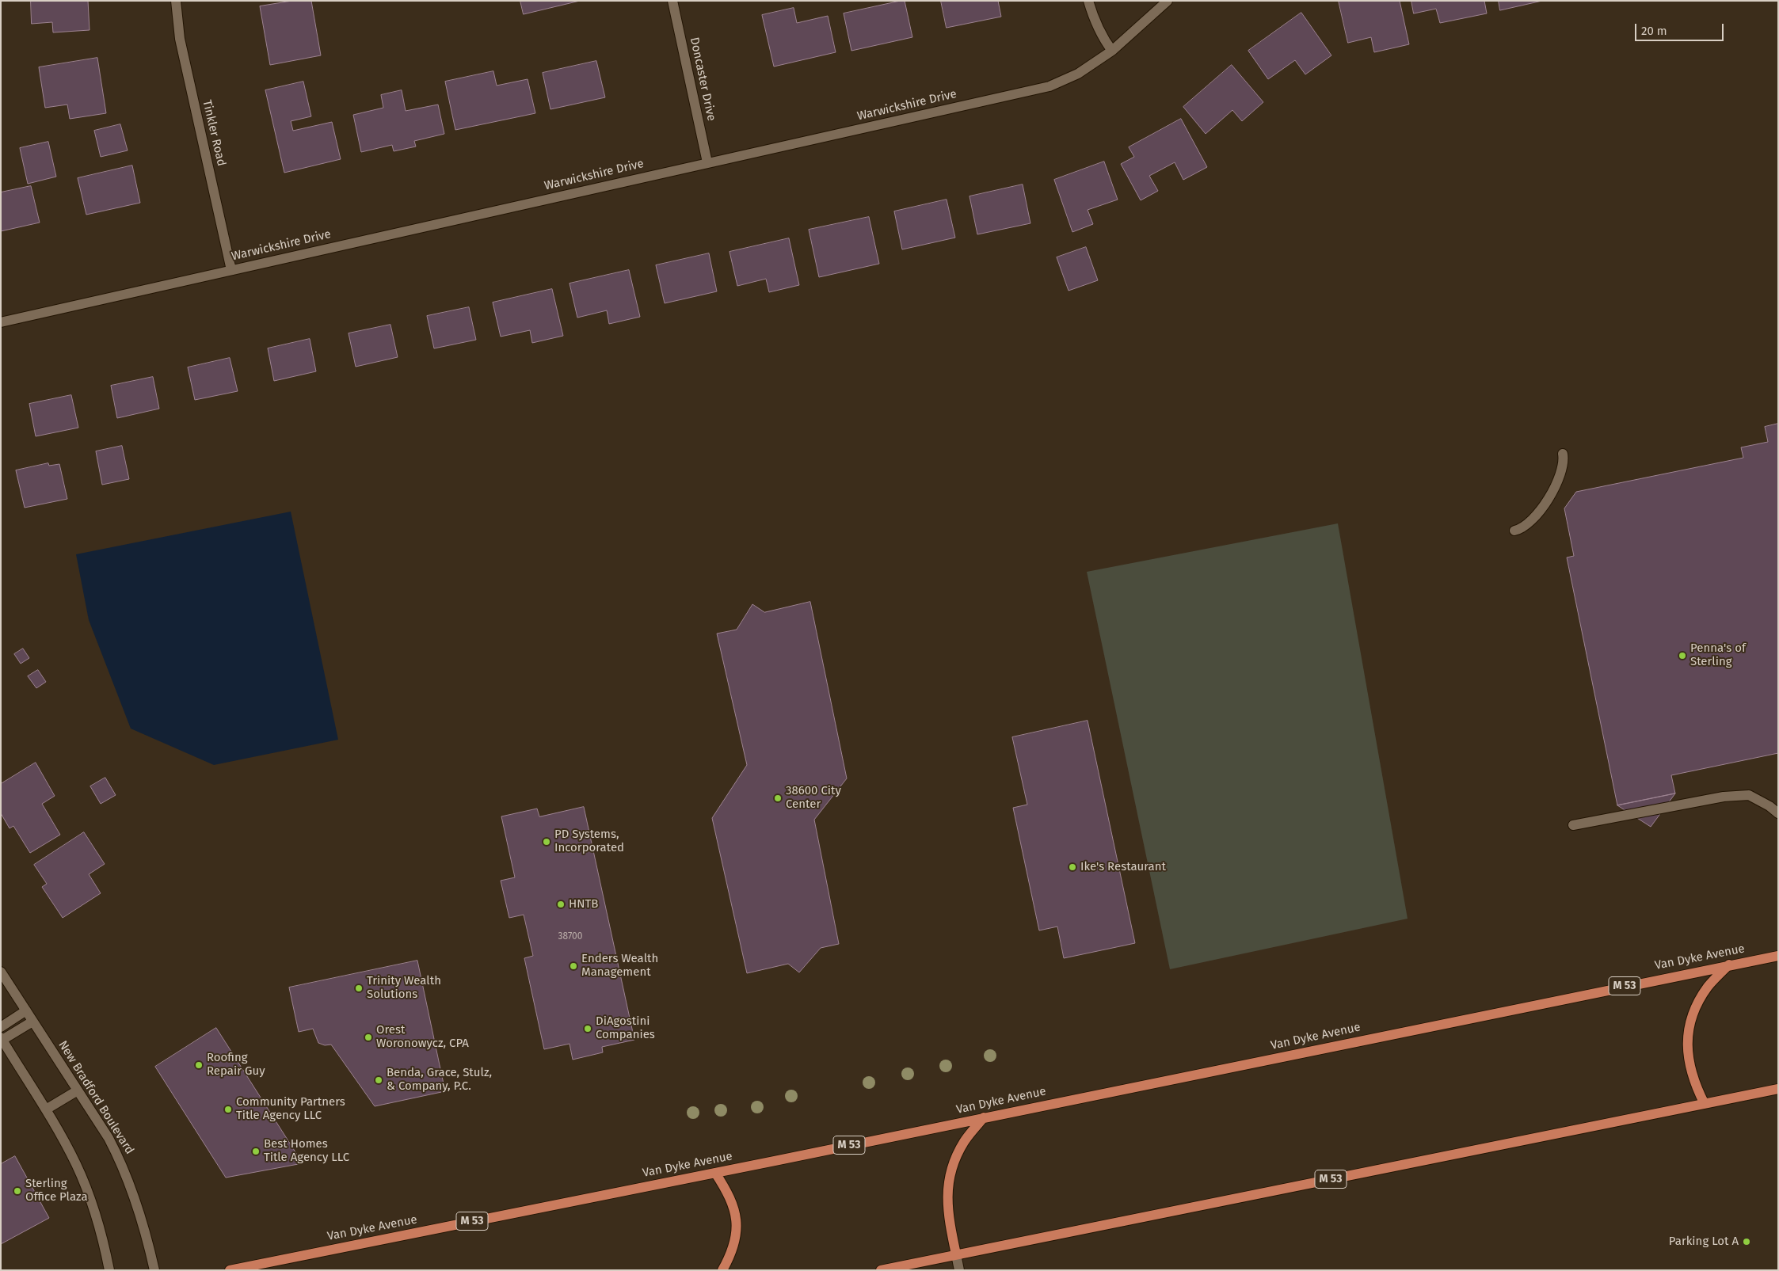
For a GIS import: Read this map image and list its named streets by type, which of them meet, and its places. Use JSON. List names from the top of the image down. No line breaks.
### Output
{"streets":{"main road":["Van Dyke Avenue","M 53"],"street":["Doncaster Drive","Warwickshire Drive","Tinkler Road","New Bradford Boulevard"]},"crossings":[["Doncaster Drive","Warwickshire Drive"],["Warwickshire Drive","Tinkler Road"]],"places":["Penna's of Sterling","38600 City Center","PD Systems, Incorporated","Ike's Restaurant","HNTB","Enders Wealth Management","Trinity Wealth Solutions","DiAgostini Companies","Orest Woronowycz, CPA","Roofing Repair Guy","Benda, Grace, Stulz, & Company, P.C.","Community Partners Title Agency LLC","Best Homes Title Agency LLC","Sterling Office Plaza","Parking Lot A"],"house_numbers":["38700"],"scale_bar":"20 m"}
